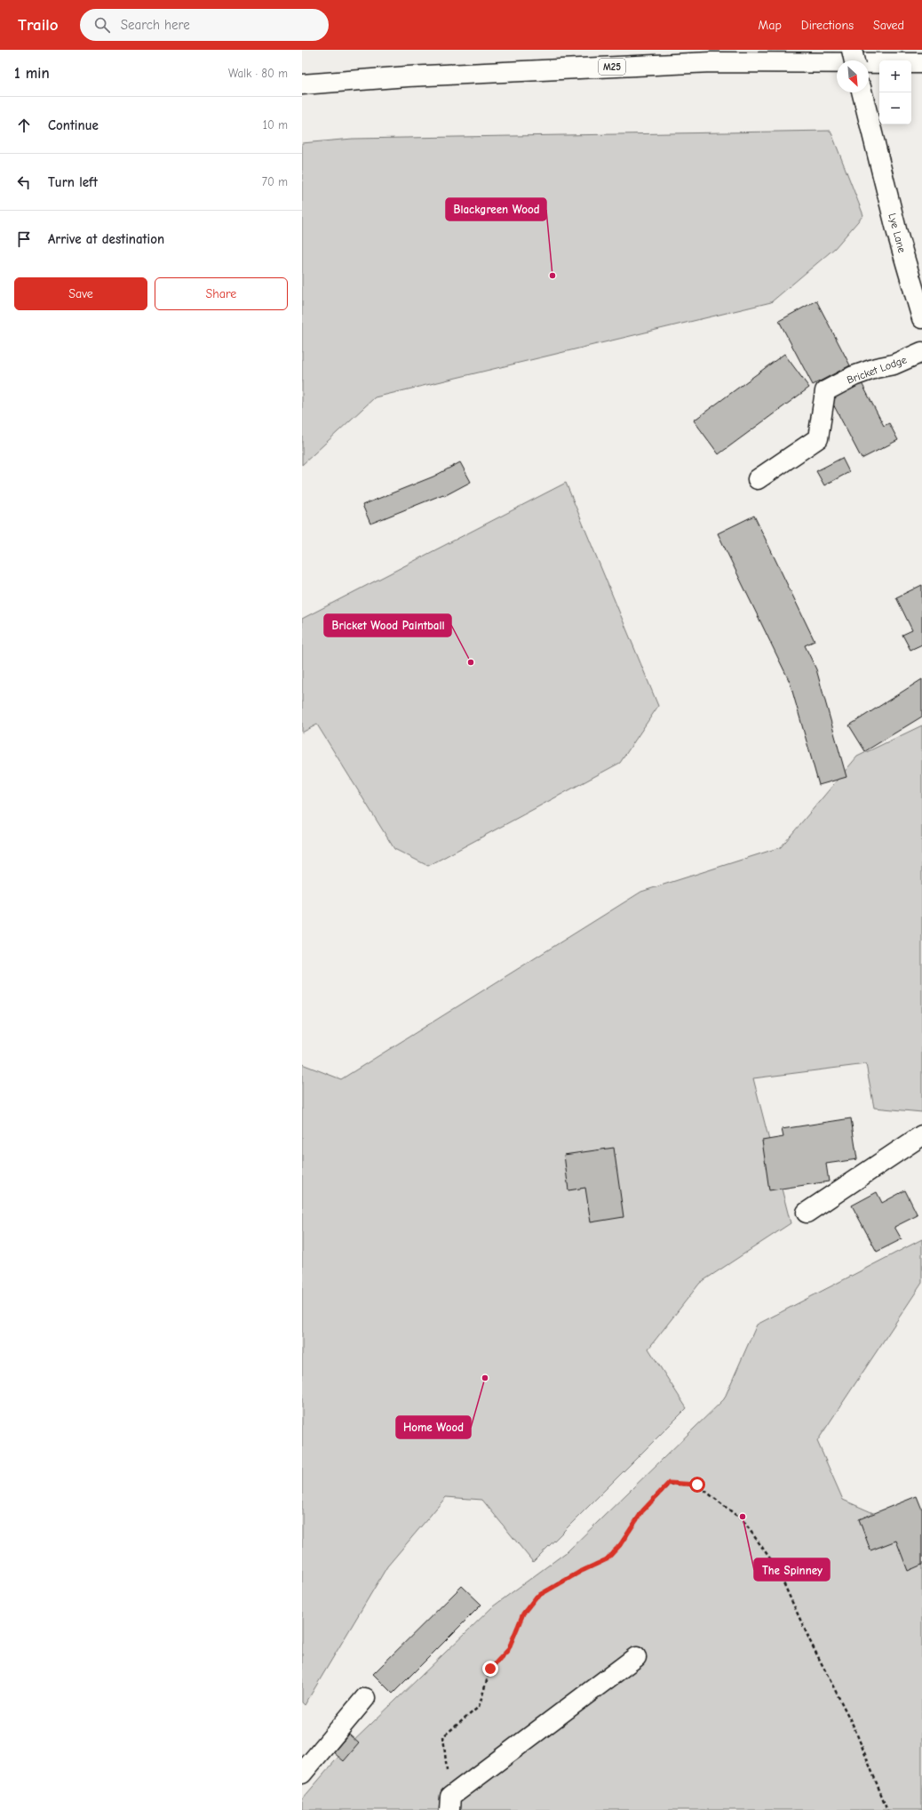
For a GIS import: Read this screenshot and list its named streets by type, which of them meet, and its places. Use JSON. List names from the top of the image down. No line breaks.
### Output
{"streets":{"main road":["M25","Lye Lane","Bricket Lodge"]},"places":["Blackgreen Wood","Bricket Wood Paintball","Home Wood","The Spinney"],"north":"bottom right","page":{"header":"Trailo","search":"Search here","nav":["Map","Directions","Saved"],"heading":["1 min","Walk · 80 m"],"map_buttons":["+","−"],"list":[["Continue","10 m"],["Turn left","70 m"],"Arrive at destination"],"buttons":["Save","Share"]}}
